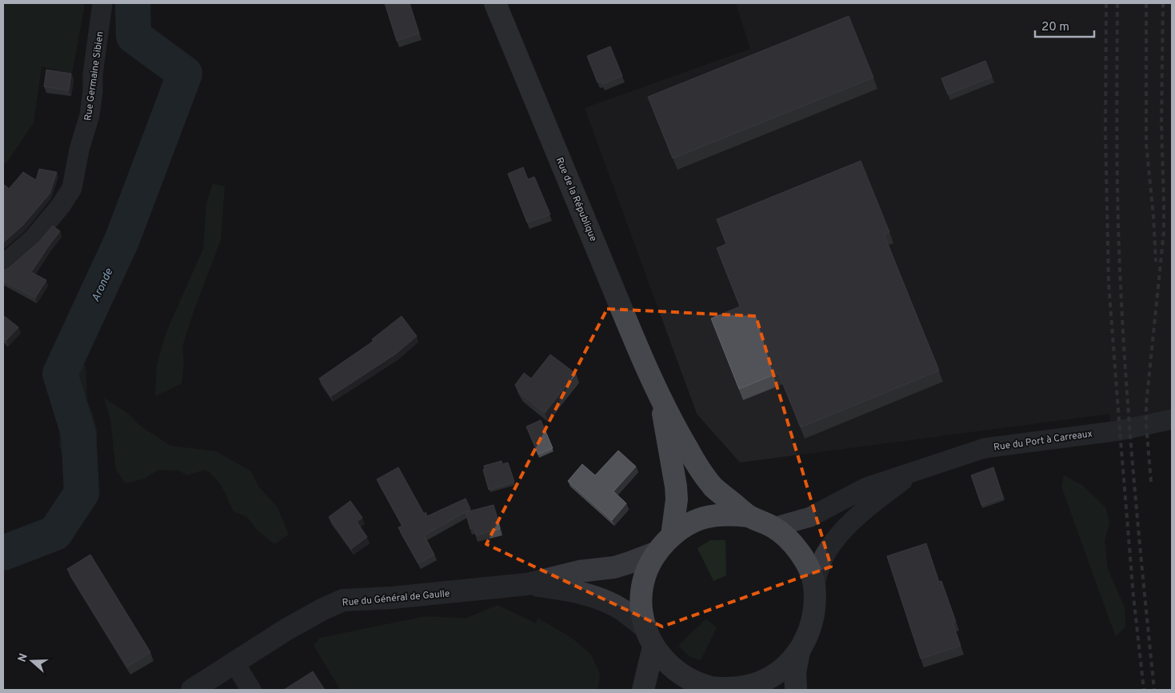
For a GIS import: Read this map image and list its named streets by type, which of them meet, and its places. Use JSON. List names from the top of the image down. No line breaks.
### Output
{"streets":{"main road":["Rue de la République"],"street":["Rue Germaine Sibien","Rue du Port à Carreaux","Rue du Général de Gaulle"]},"water":["Aronde"],"scale_bar":"20 m","north":"left"}
